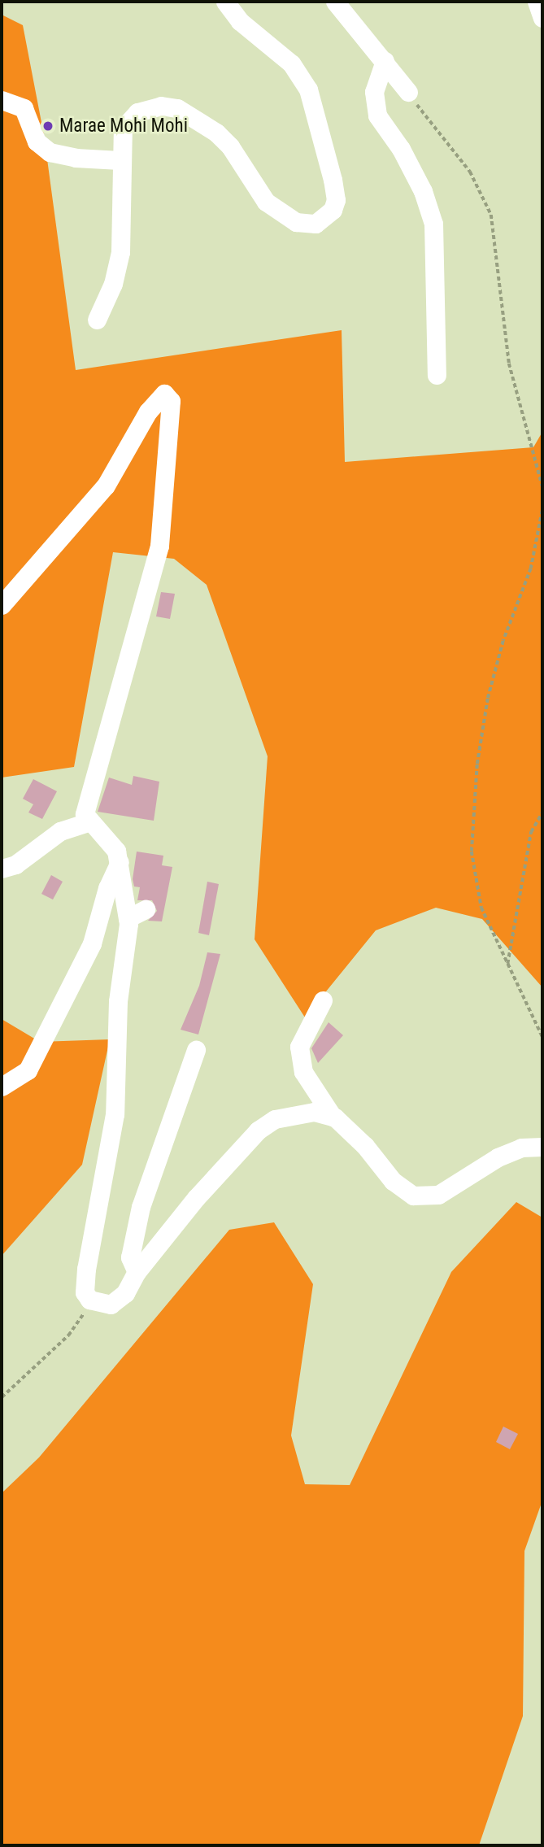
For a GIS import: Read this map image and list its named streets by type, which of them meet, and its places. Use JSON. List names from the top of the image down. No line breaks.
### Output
{"places":["Marae Mohi Mohi"]}
